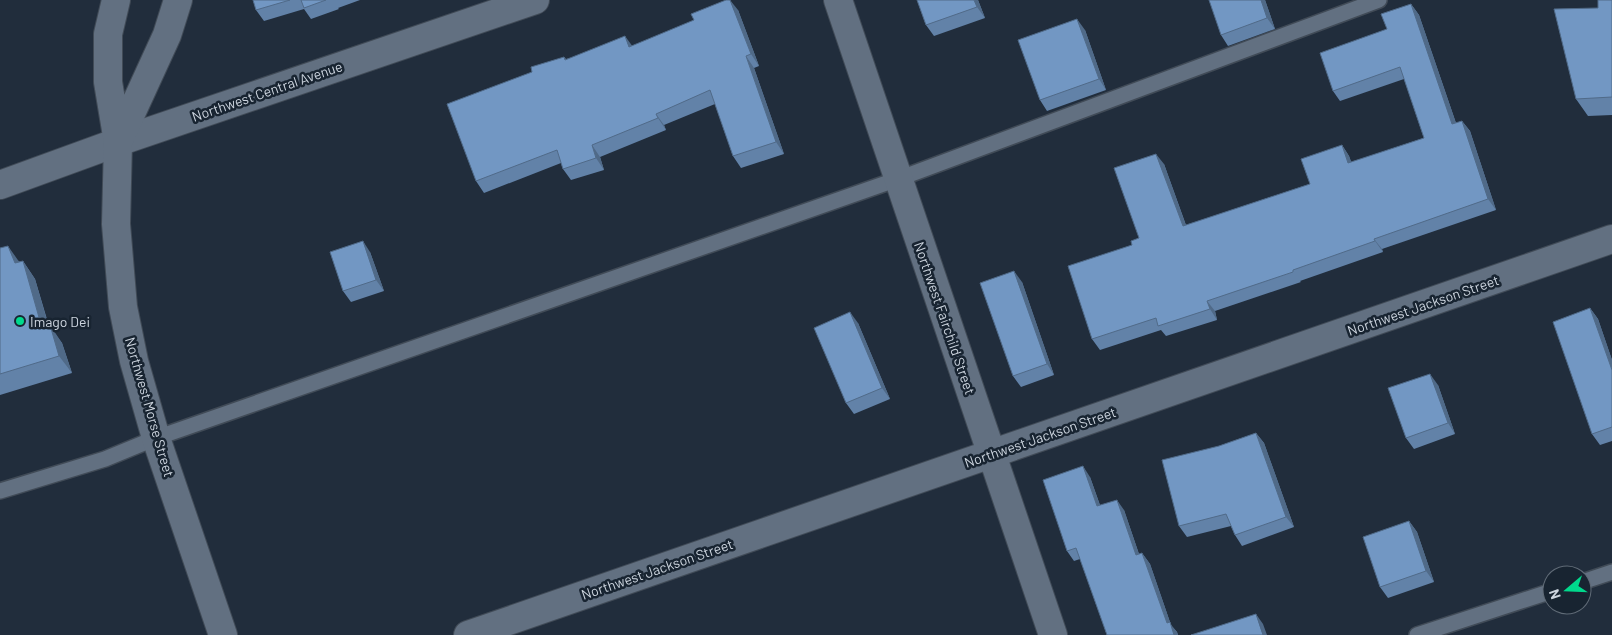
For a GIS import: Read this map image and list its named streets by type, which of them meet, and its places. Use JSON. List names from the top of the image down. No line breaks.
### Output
{"streets":{"street":["Northwest Central Avenue","Northwest Jackson Street","Northwest Fairchild Street","Northwest Morse Street"]},"crossings":[["Northwest Central Avenue","Northwest Morse Street"],["Northwest Jackson Street","Northwest Fairchild Street"]],"places":["Imago Dei"],"north":"left"}
